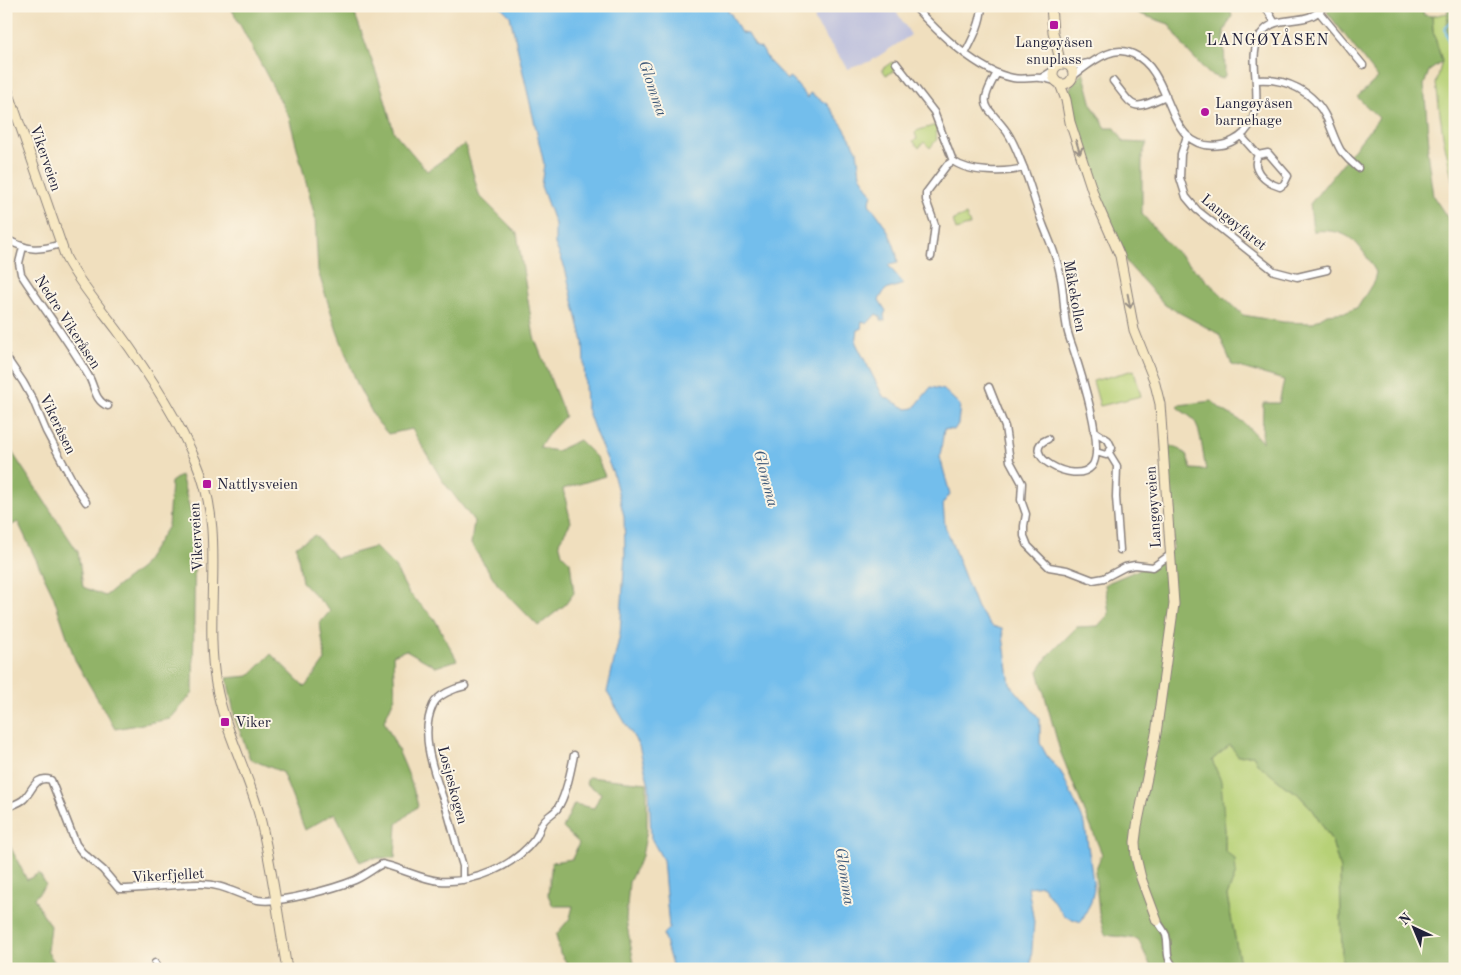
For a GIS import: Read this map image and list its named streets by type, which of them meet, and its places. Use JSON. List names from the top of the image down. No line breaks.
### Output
{"streets":{"main road":["Vikerveien","Langøyveien"],"street":["Langøyfaret","Måkekollen","Nedre Vikeråsen","Vikeråsen","Losjeskogen","Vikerfjellet"]},"crossings":[["Vikerveien","Vikerfjellet"],["Losjeskogen","Vikerfjellet"]],"one_way":["Langøyveien"],"districts":["LANGØYÅSEN"],"water":["Glomma"],"places":{"transit":["Langøyåsen snuplass","Nattlysveien","Viker"],"other":["Langøyåsen barnehage"]},"north":"top left"}
